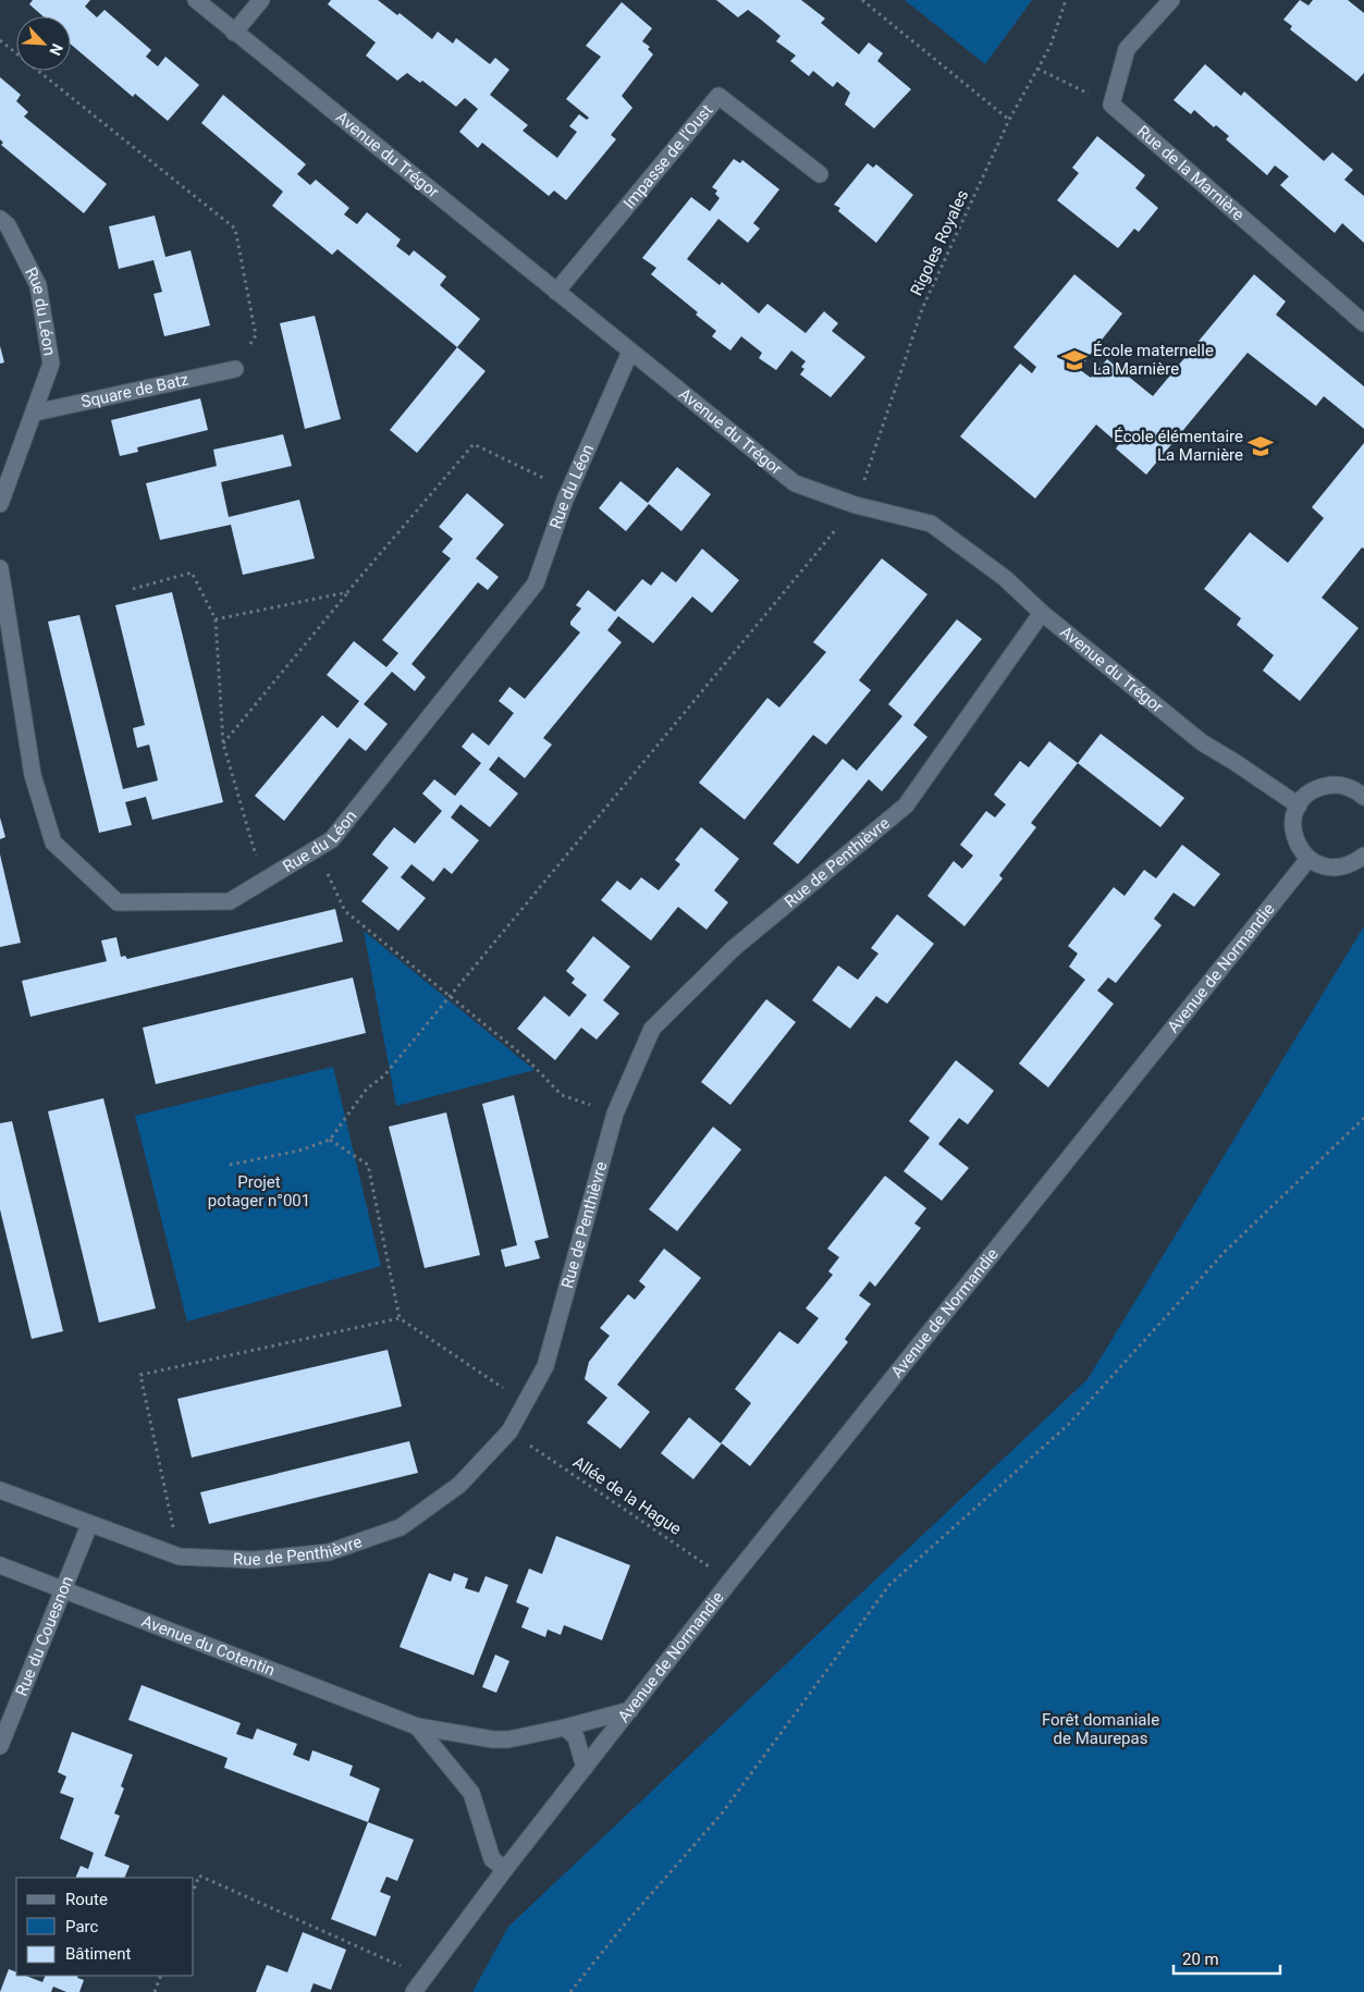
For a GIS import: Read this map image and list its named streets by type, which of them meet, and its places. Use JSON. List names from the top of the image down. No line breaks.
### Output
{"streets":{"street":["Avenue du Trégor","Impasse de l'Oust","Rue de la Marnière","Rue du Léon","Square de Batz","Rue de Penthièvre","Avenue de Normandie","Rue du Couesnon","Avenue du Cotentin"],"path":["Rigoles Royales","Allée de la Hague"]},"crossings":[["Avenue du Trégor","Impasse de l'Oust"],["Avenue du Trégor","Rigoles Royales"],["Avenue du Trégor","Rue du Léon"],["Avenue du Trégor","Rue de Penthièvre"],["Rue du Léon","Square de Batz"],["Rue de Penthièvre","Allée de la Hague"],["Rue de Penthièvre","Rue du Couesnon"],["Avenue de Normandie","Allée de la Hague"],["Avenue de Normandie","Avenue du Cotentin"],["Rue du Couesnon","Avenue du Cotentin"]],"parks":["Projet potager n°001","Forêt domaniale de Maurepas"],"places":{"school or university":["École maternelle La Marnière","École élémentaire La Marnière"]},"legend":["Route","Parc","Bâtiment"],"scale_bar":"20 m","north":"bottom right"}
